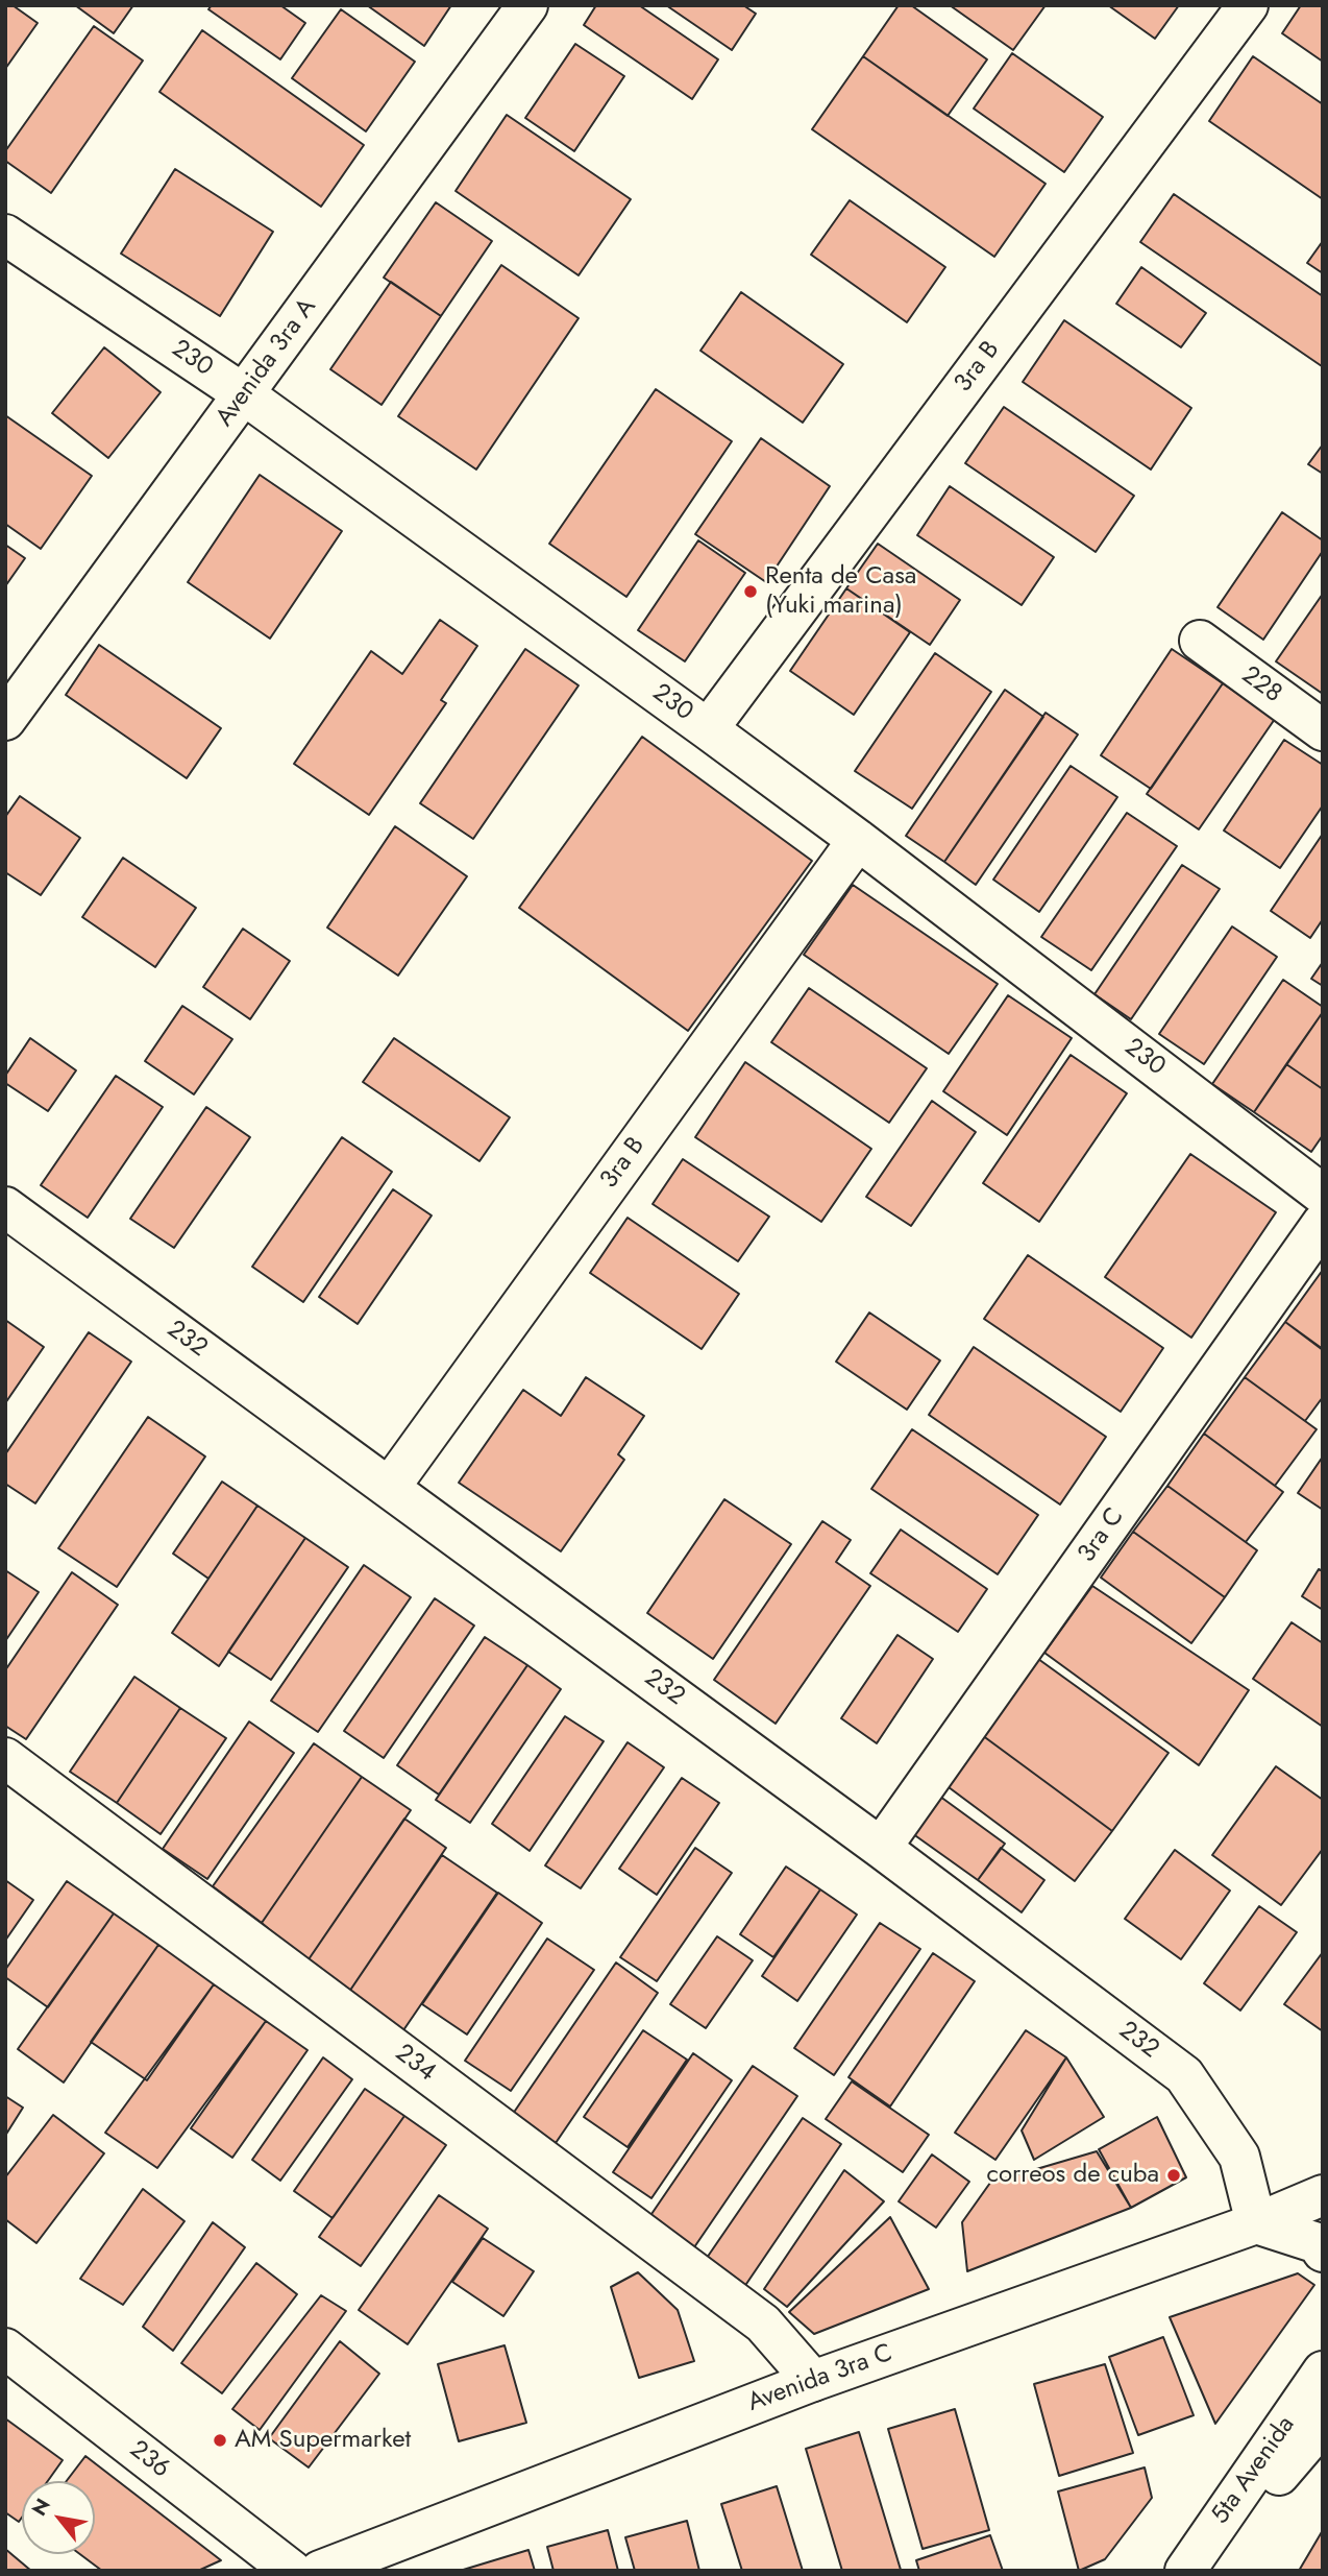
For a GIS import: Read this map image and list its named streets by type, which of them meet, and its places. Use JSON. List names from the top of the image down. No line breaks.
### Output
{"streets":{"main road":["230","Avenida 3ra A","3ra B","228","232","3ra C","234","Avenida 3ra C","236","5ta Avenida"]},"crossings":[["230","Avenida 3ra A"],["230","3ra B"],["3ra B","232"],["232","3ra C"],["232","Avenida 3ra C"],["234","Avenida 3ra C"]],"places":["Renta de Casa (Yuki marina)","correos de cuba","AM Supermarket"],"north":"top left"}
